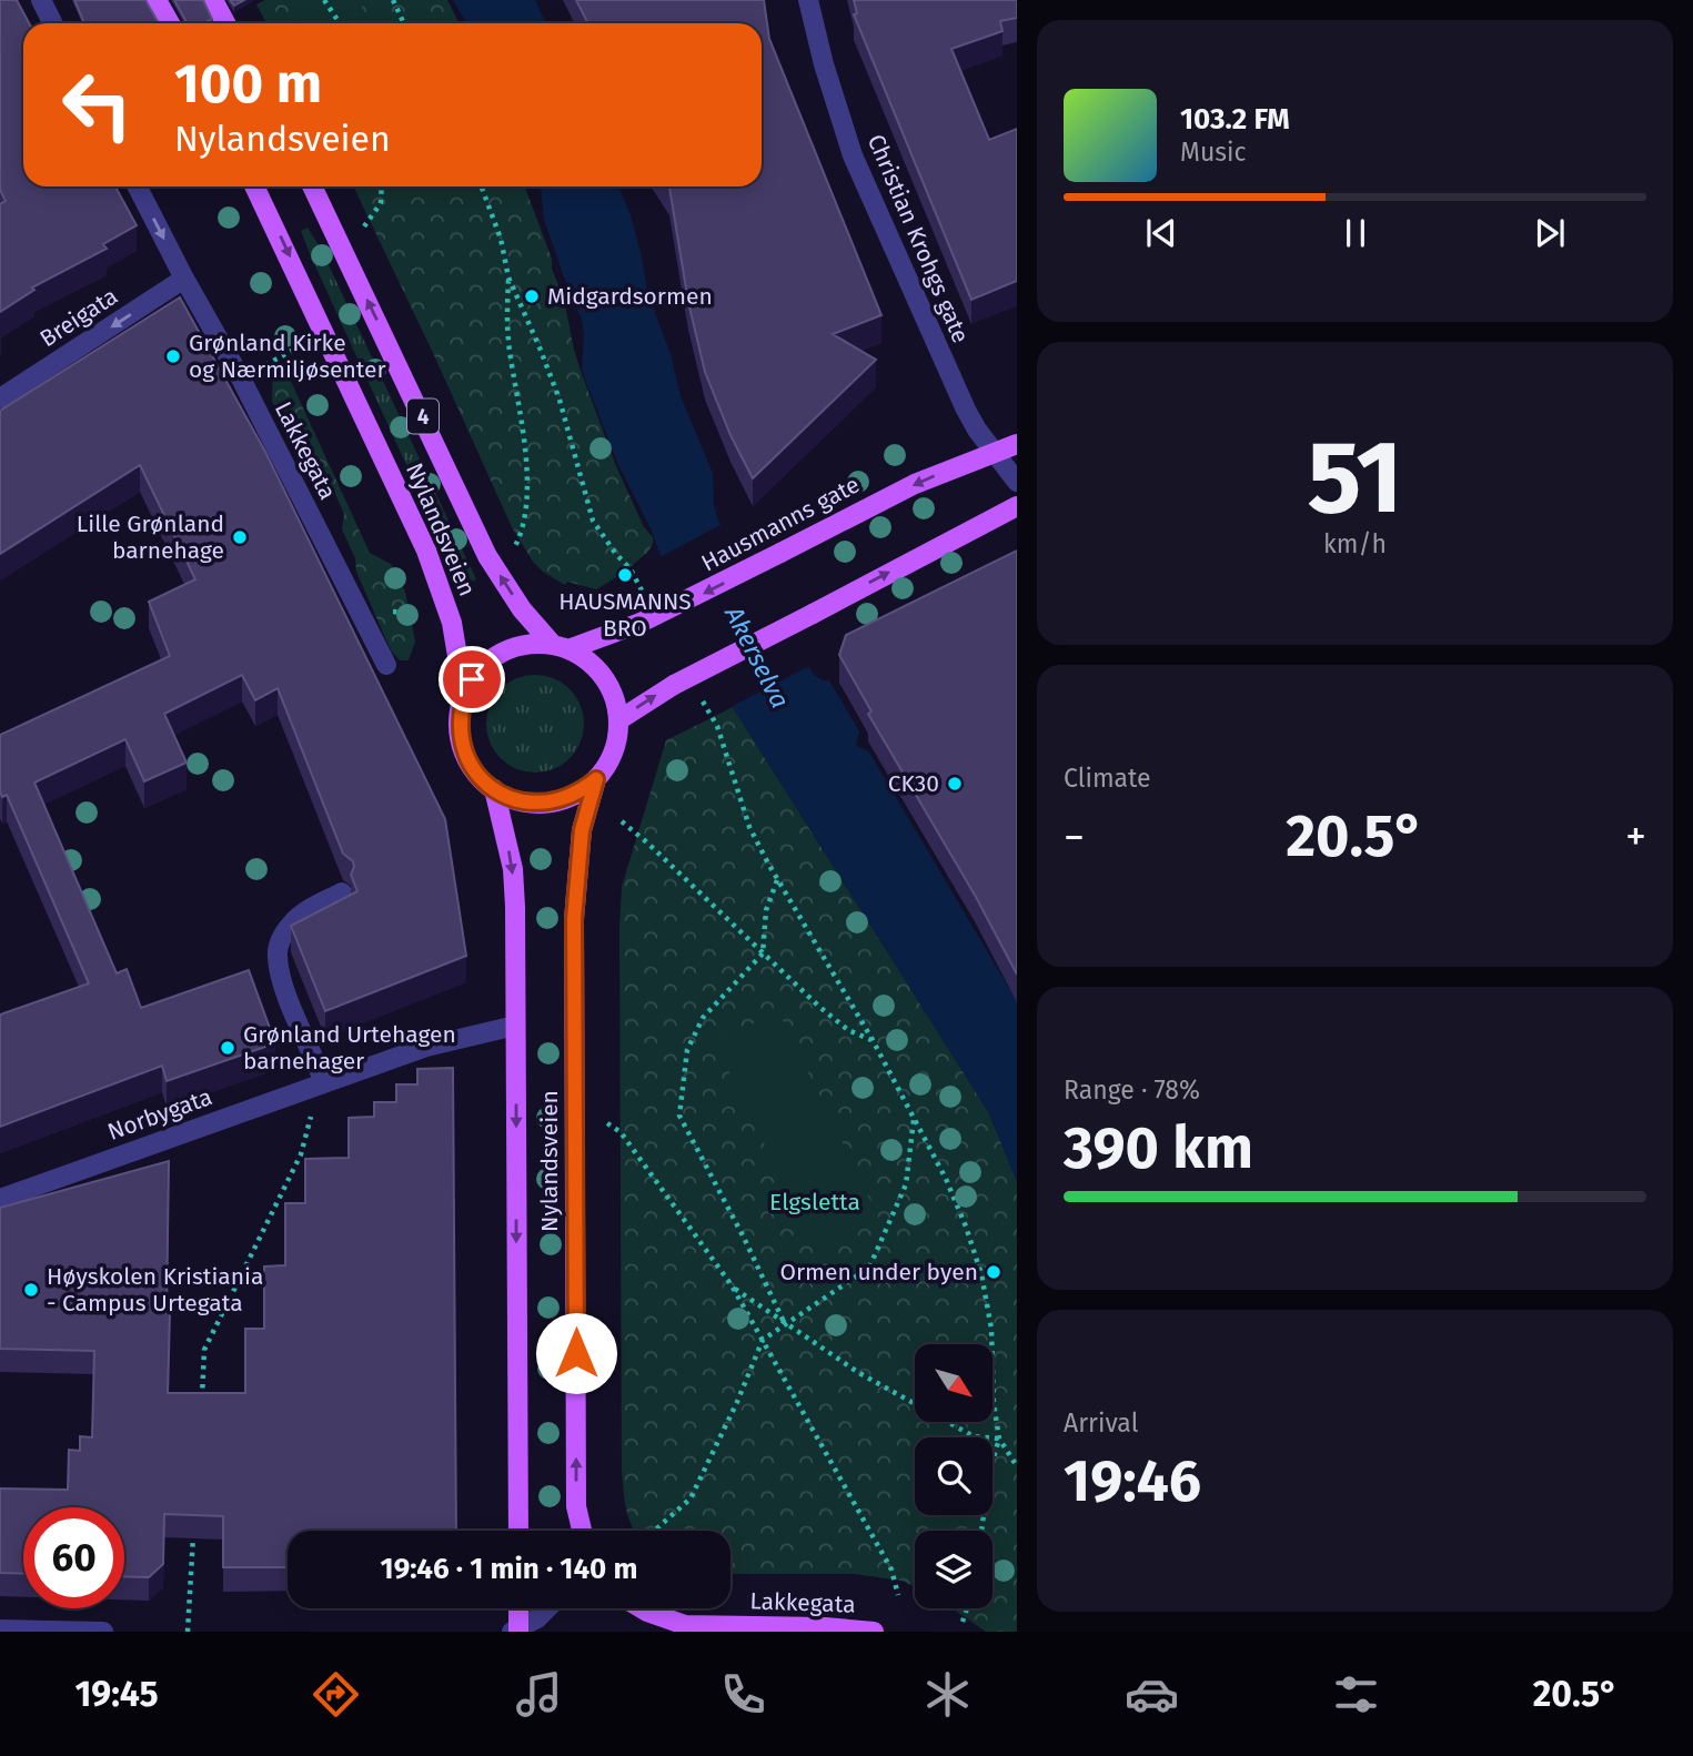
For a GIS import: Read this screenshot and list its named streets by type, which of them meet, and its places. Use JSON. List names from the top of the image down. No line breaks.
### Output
{"streets":{"main road":["4","Lakkegata","Hausmanns gate","Nylandsveien"],"street":["Christian Krohgs gate","Breigata","Norbygata"]},"crossings":[["Christian Krohgs gate","Hausmanns gate"],["Breigata","Lakkegata"],["Hausmanns gate","Nylandsveien"],["Nylandsveien","Norbygata"]],"one_way":["Breigata"],"water":["Akerselva"],"parks":["Elgsletta"],"places":["Midgardsormen","Grønland Kirke og Nærmiljøsenter","Lille Grønland barnehage","HAUSMANNS BRO","CK30","Grønland Urtehagen barnehager","Ormen under byen","Høyskolen Kristiania - Campus Urtegata"],"north":"bottom right","page":{"turn":["100 m","Nylandsveien"],"song":["103.2 FM","Music"],"tile":[["51","km/h"],"Climate",["Range · 78%","390 km"],["Arrival","19:46"]],"heat":["−","20.5°","+"],"limit":"60","trip":"19:46 · 1 min · 140 m","tabs":["19:45","20.5°"]}}
